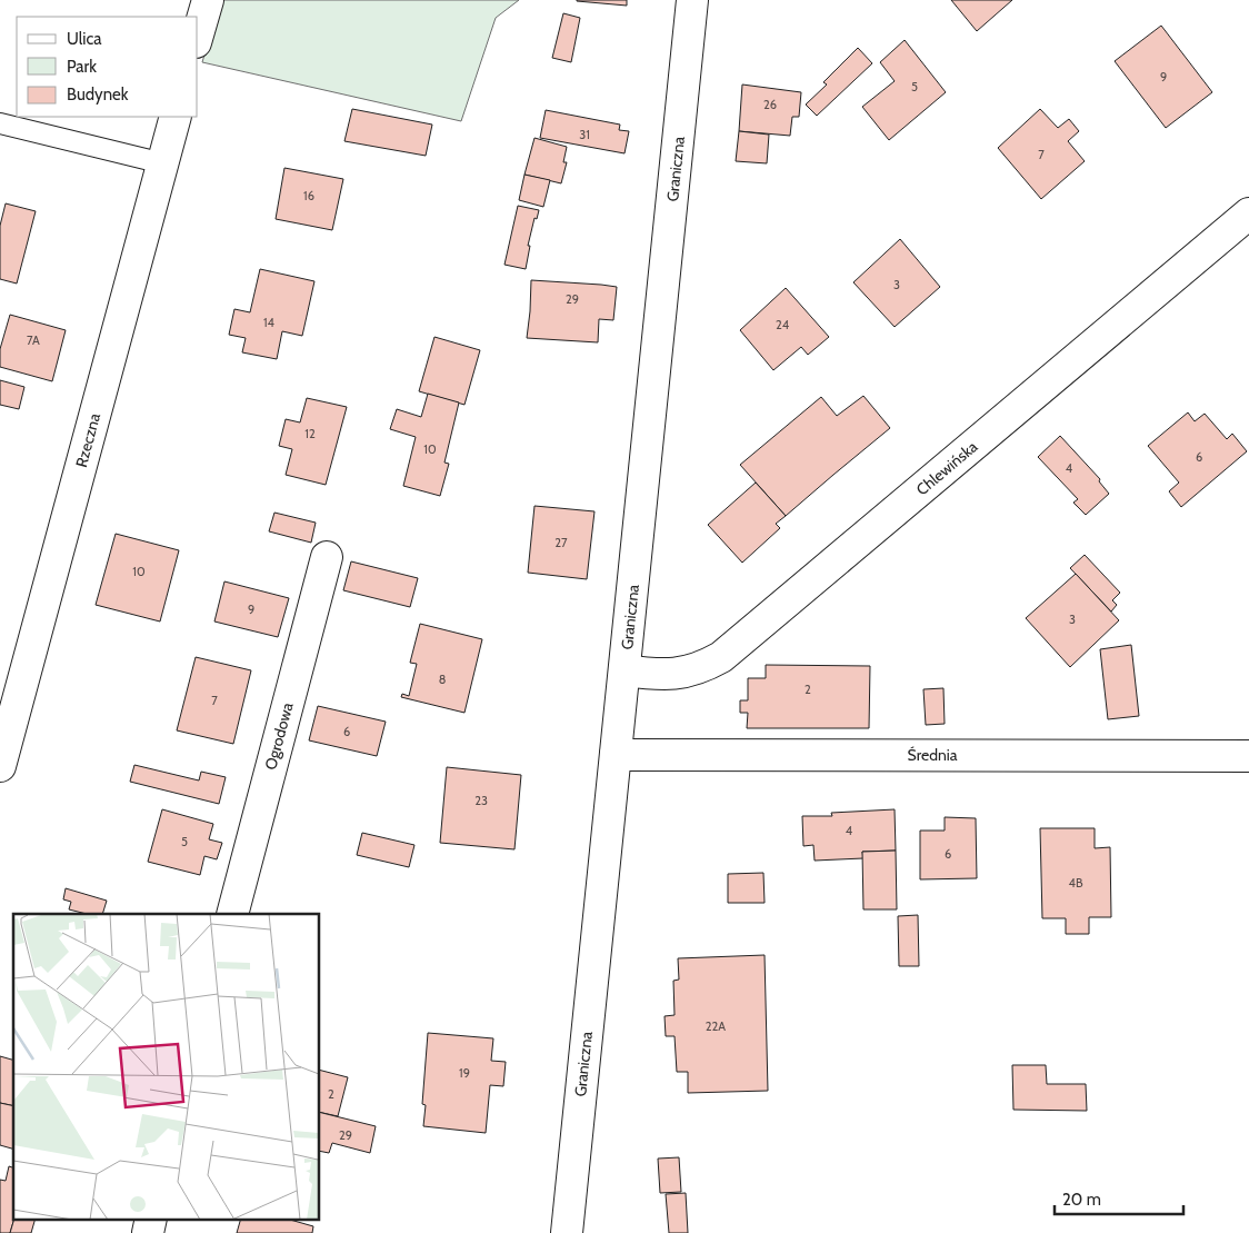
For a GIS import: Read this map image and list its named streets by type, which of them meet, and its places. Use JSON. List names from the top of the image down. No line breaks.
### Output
{"streets":{"street":["Graniczna","Rzeczna","Chlewińska","Ogrodowa","Średnia"]},"crossings":[["Graniczna","Chlewińska"],["Graniczna","Średnia"]],"house_numbers":["9","5","26","31","7","16","3","29","14","24","7A","12","10","6","4","27","10","9","3","8","2","7","6","23","4","5","6","4B","22A","19","2","29"],"legend":["Ulica","Park","Budynek"],"scale_bar":"20 m"}
